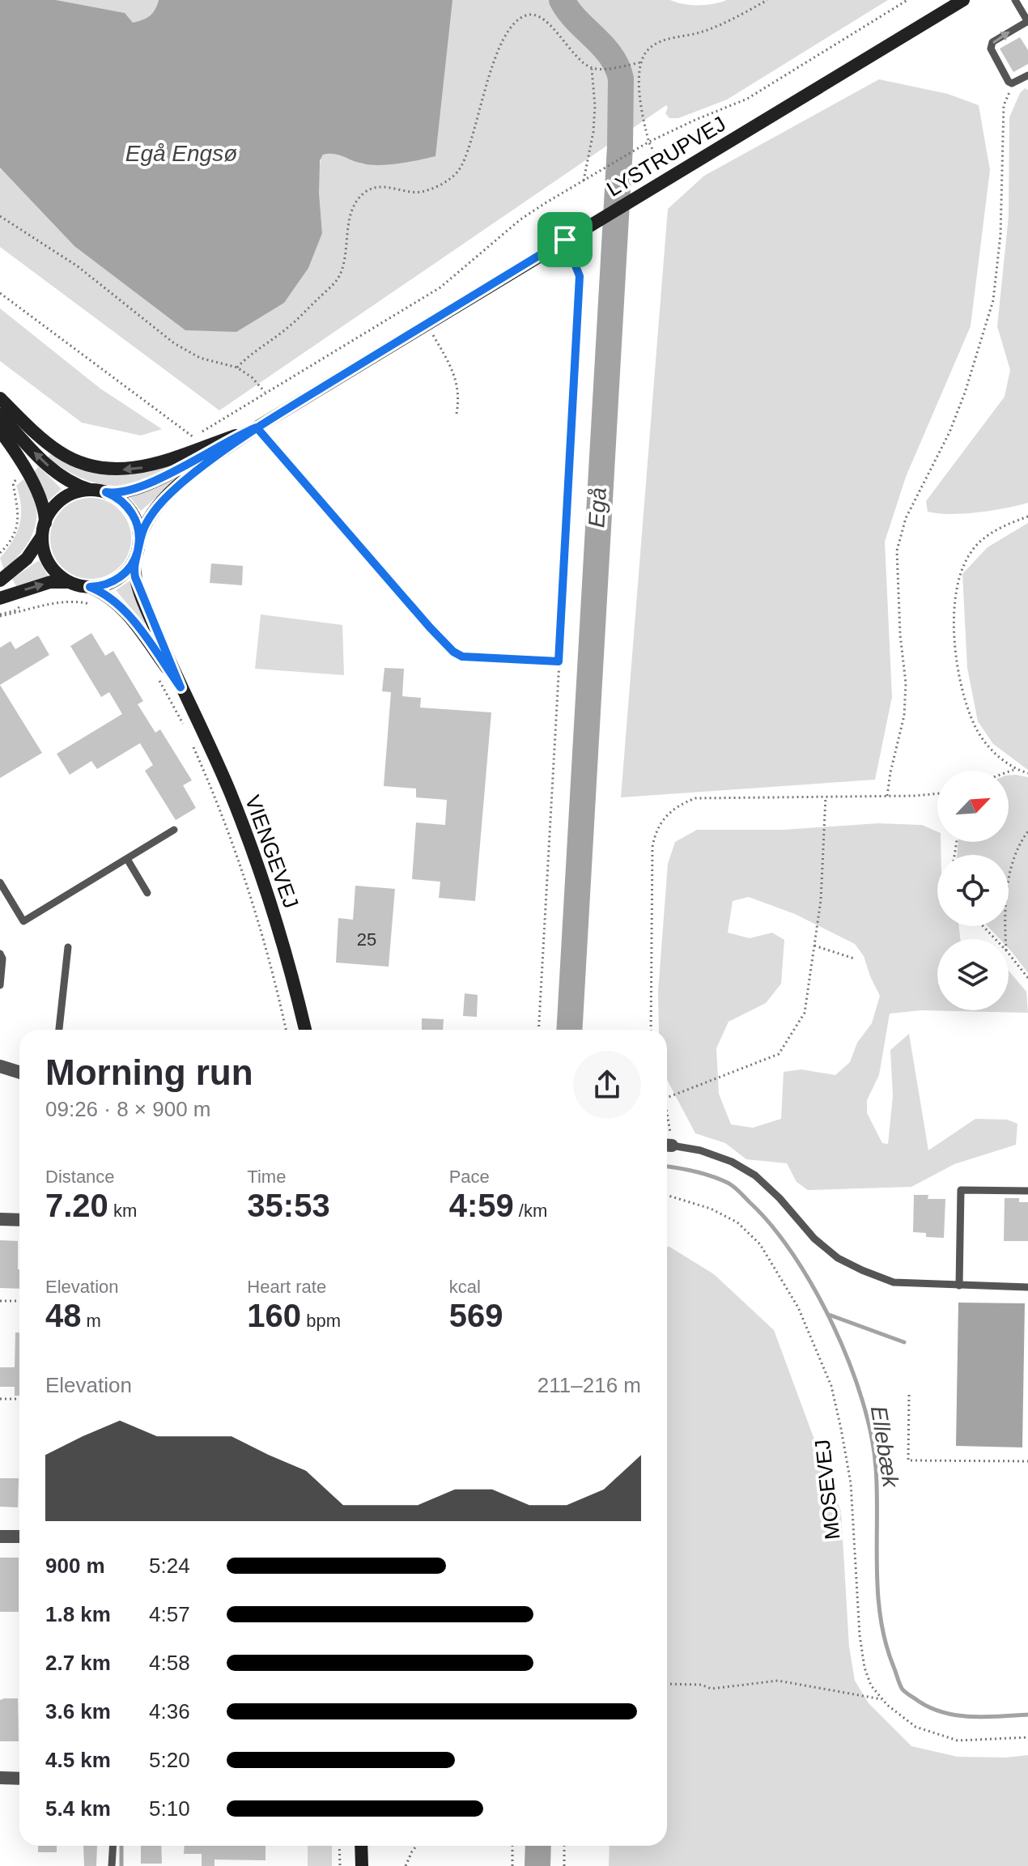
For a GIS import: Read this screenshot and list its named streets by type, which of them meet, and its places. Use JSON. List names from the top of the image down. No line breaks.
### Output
{"streets":{"street":["LYSTRUPVEJ","VIENGEVEJ"],"path":["MOSEVEJ"]},"crossings":[["LYSTRUPVEJ","VIENGEVEJ"]],"water":["Egå Engsø","Egå","Ellebæk"],"house_numbers":["25"],"north":"top right","page":{"heading":["Morning run","09:26 · 8 × 900 m"],"stats":[["Distance","7.20 km"],["Time","35:53"],["Pace","4:59 /km"],["Elevation","48 m"],["Heart rate","160 bpm"],["kcal","569"]],"chart":["Elevation","211–216 m"],"list":[{"name":"900 m","note":"5:24"},{"name":"1.8 km","note":"4:57"},{"name":"2.7 km","note":"4:58"},{"name":"3.6 km","note":"4:36"},{"name":"4.5 km","note":"5:20"},{"name":"5.4 km","note":"5:10"}]}}
